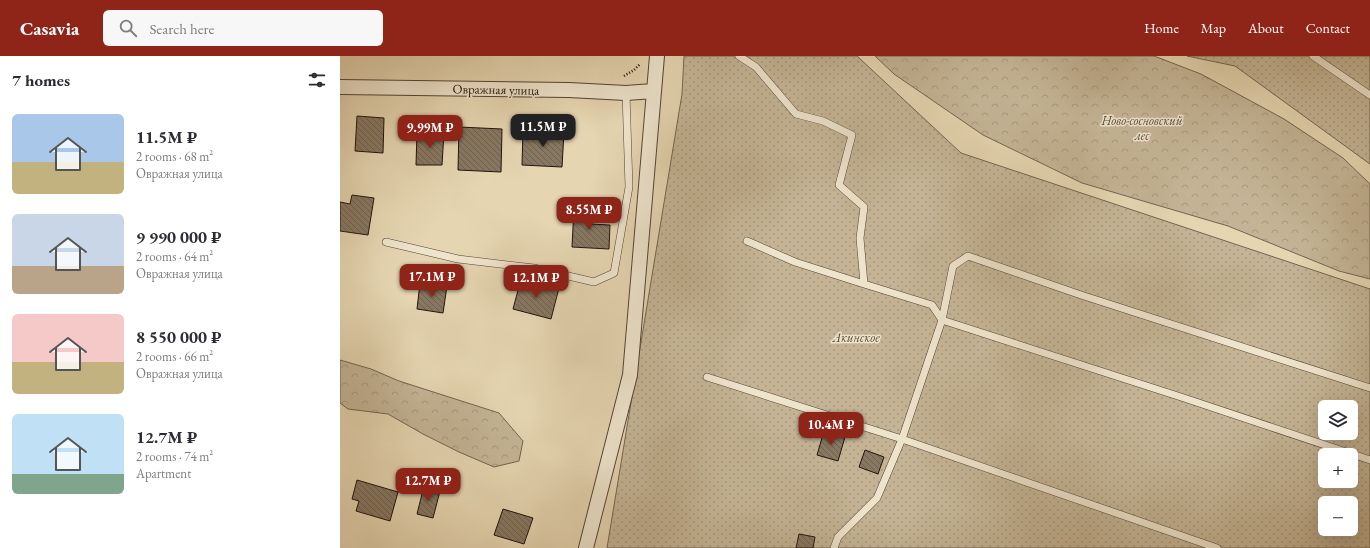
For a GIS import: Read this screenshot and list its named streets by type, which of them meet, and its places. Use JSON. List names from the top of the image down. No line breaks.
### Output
{"streets":{"street":["Овражная улица"]},"parks":["Ново-сосновский лес","Акинское"],"page":{"header":"Casavia","search":"Search here","nav":["Home","Map","About","Contact"],"heading":"7 homes","list":[{"name":"11.5M ₽","note":"2 rooms · 68 m² · Овражная улица"},{"name":"9 990 000 ₽","note":"2 rooms · 64 m² · Овражная улица"},{"name":"8 550 000 ₽","note":"2 rooms · 66 m² · Овражная улица"},{"name":"12.7M ₽","note":"2 rooms · 74 m² · Apartment"}],"price":["11.5M ₽","9.99M ₽","8.55M ₽","17.1M ₽","12.1M ₽","10.4M ₽","12.7M ₽"],"map_buttons":["+","−"]}}
